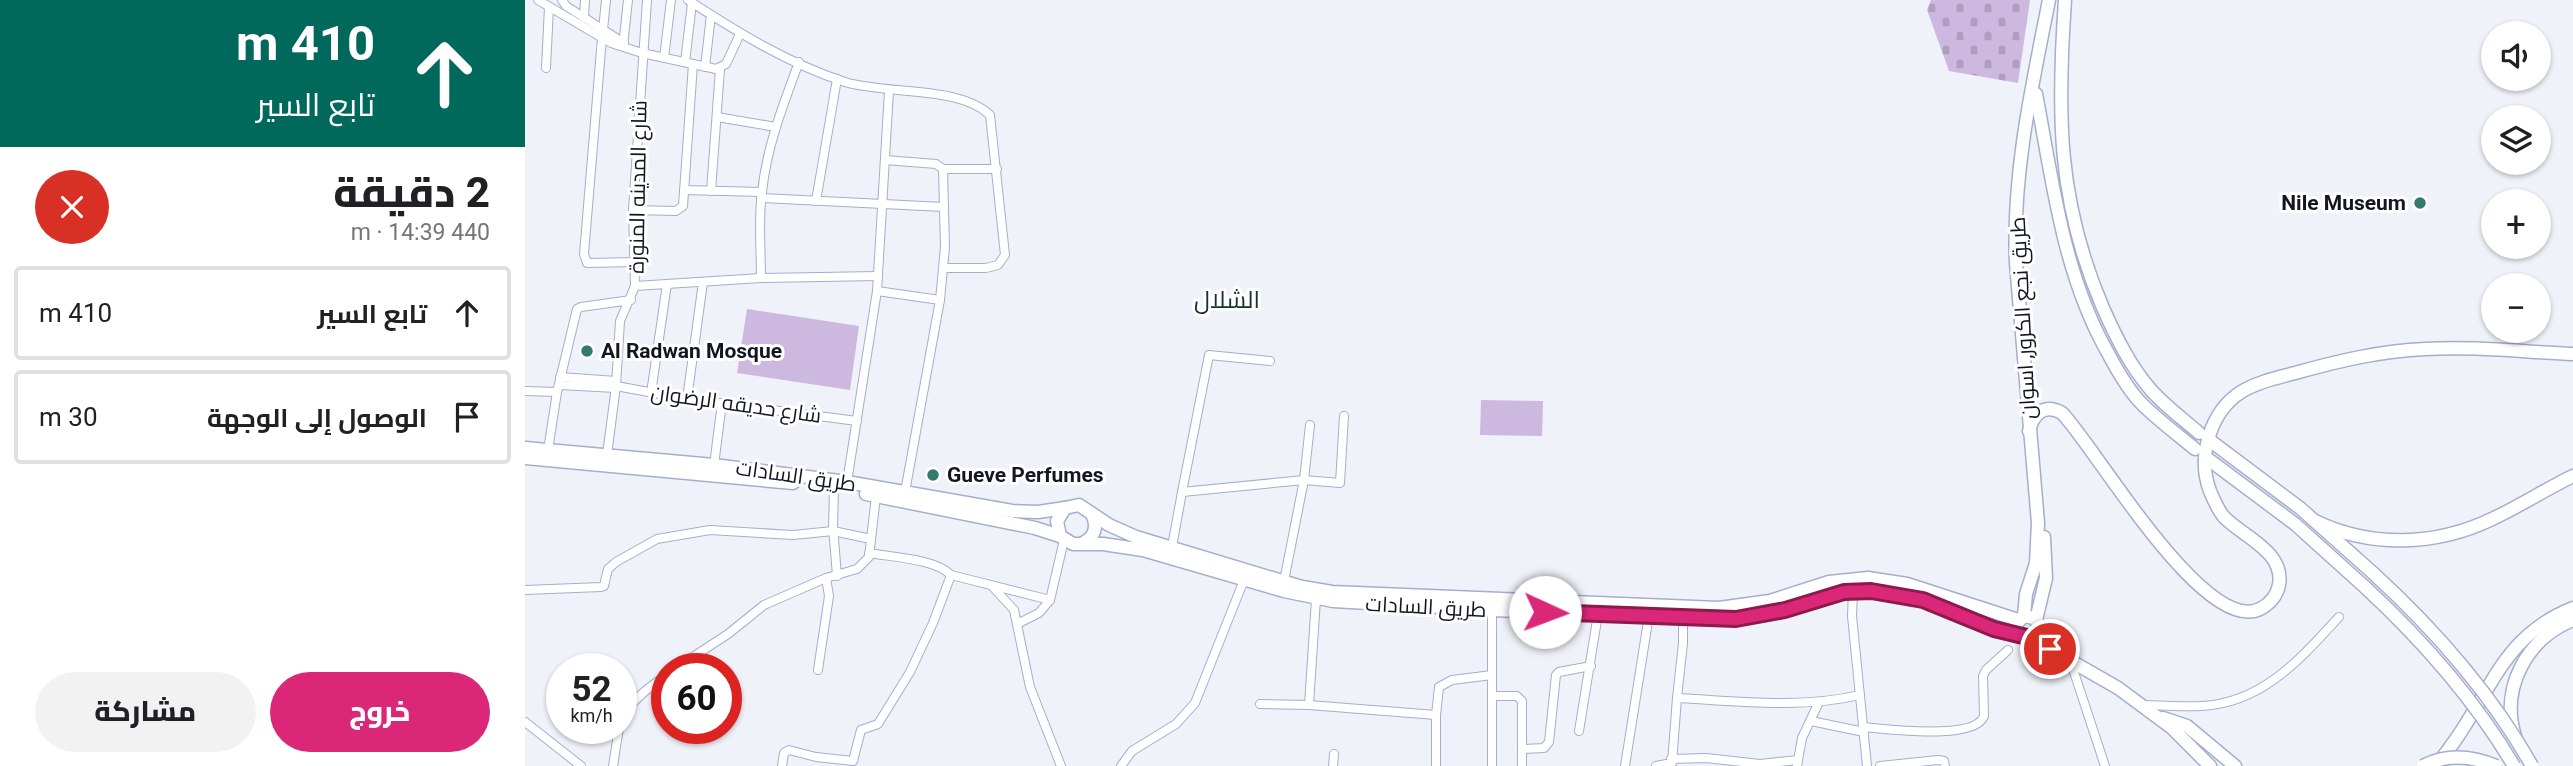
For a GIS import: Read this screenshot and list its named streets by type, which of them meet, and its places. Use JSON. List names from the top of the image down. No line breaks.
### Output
{"streets":{"main road":["طريق نجع الكرور, اسوان","طريق السادات"],"street":["شارع المدينه المنورة","شارع حديقه الرضوان"]},"crossings":[["شارع المدينه المنورة","شارع حديقه الرضوان"],["شارع المدينه المنورة","طريق السادات"],["طريق نجع الكرور, اسوان","طريق السادات"]],"districts":["الشلال"],"places":["Nile Museum","Al Radwan Mosque","Gueve Perfumes"],"page":{"turn":["410 m","تابع السير"],"map_buttons":["+","−"],"heading":["2 دقيقة","440 m · 14:39"],"list":[{"name":"تابع السير","value":"410 m"},{"name":"الوصول إلى الوجهة","value":"30 m"}],"speed":"52 km/h","limit":"60","buttons":["خروج","مشاركة"]}}
